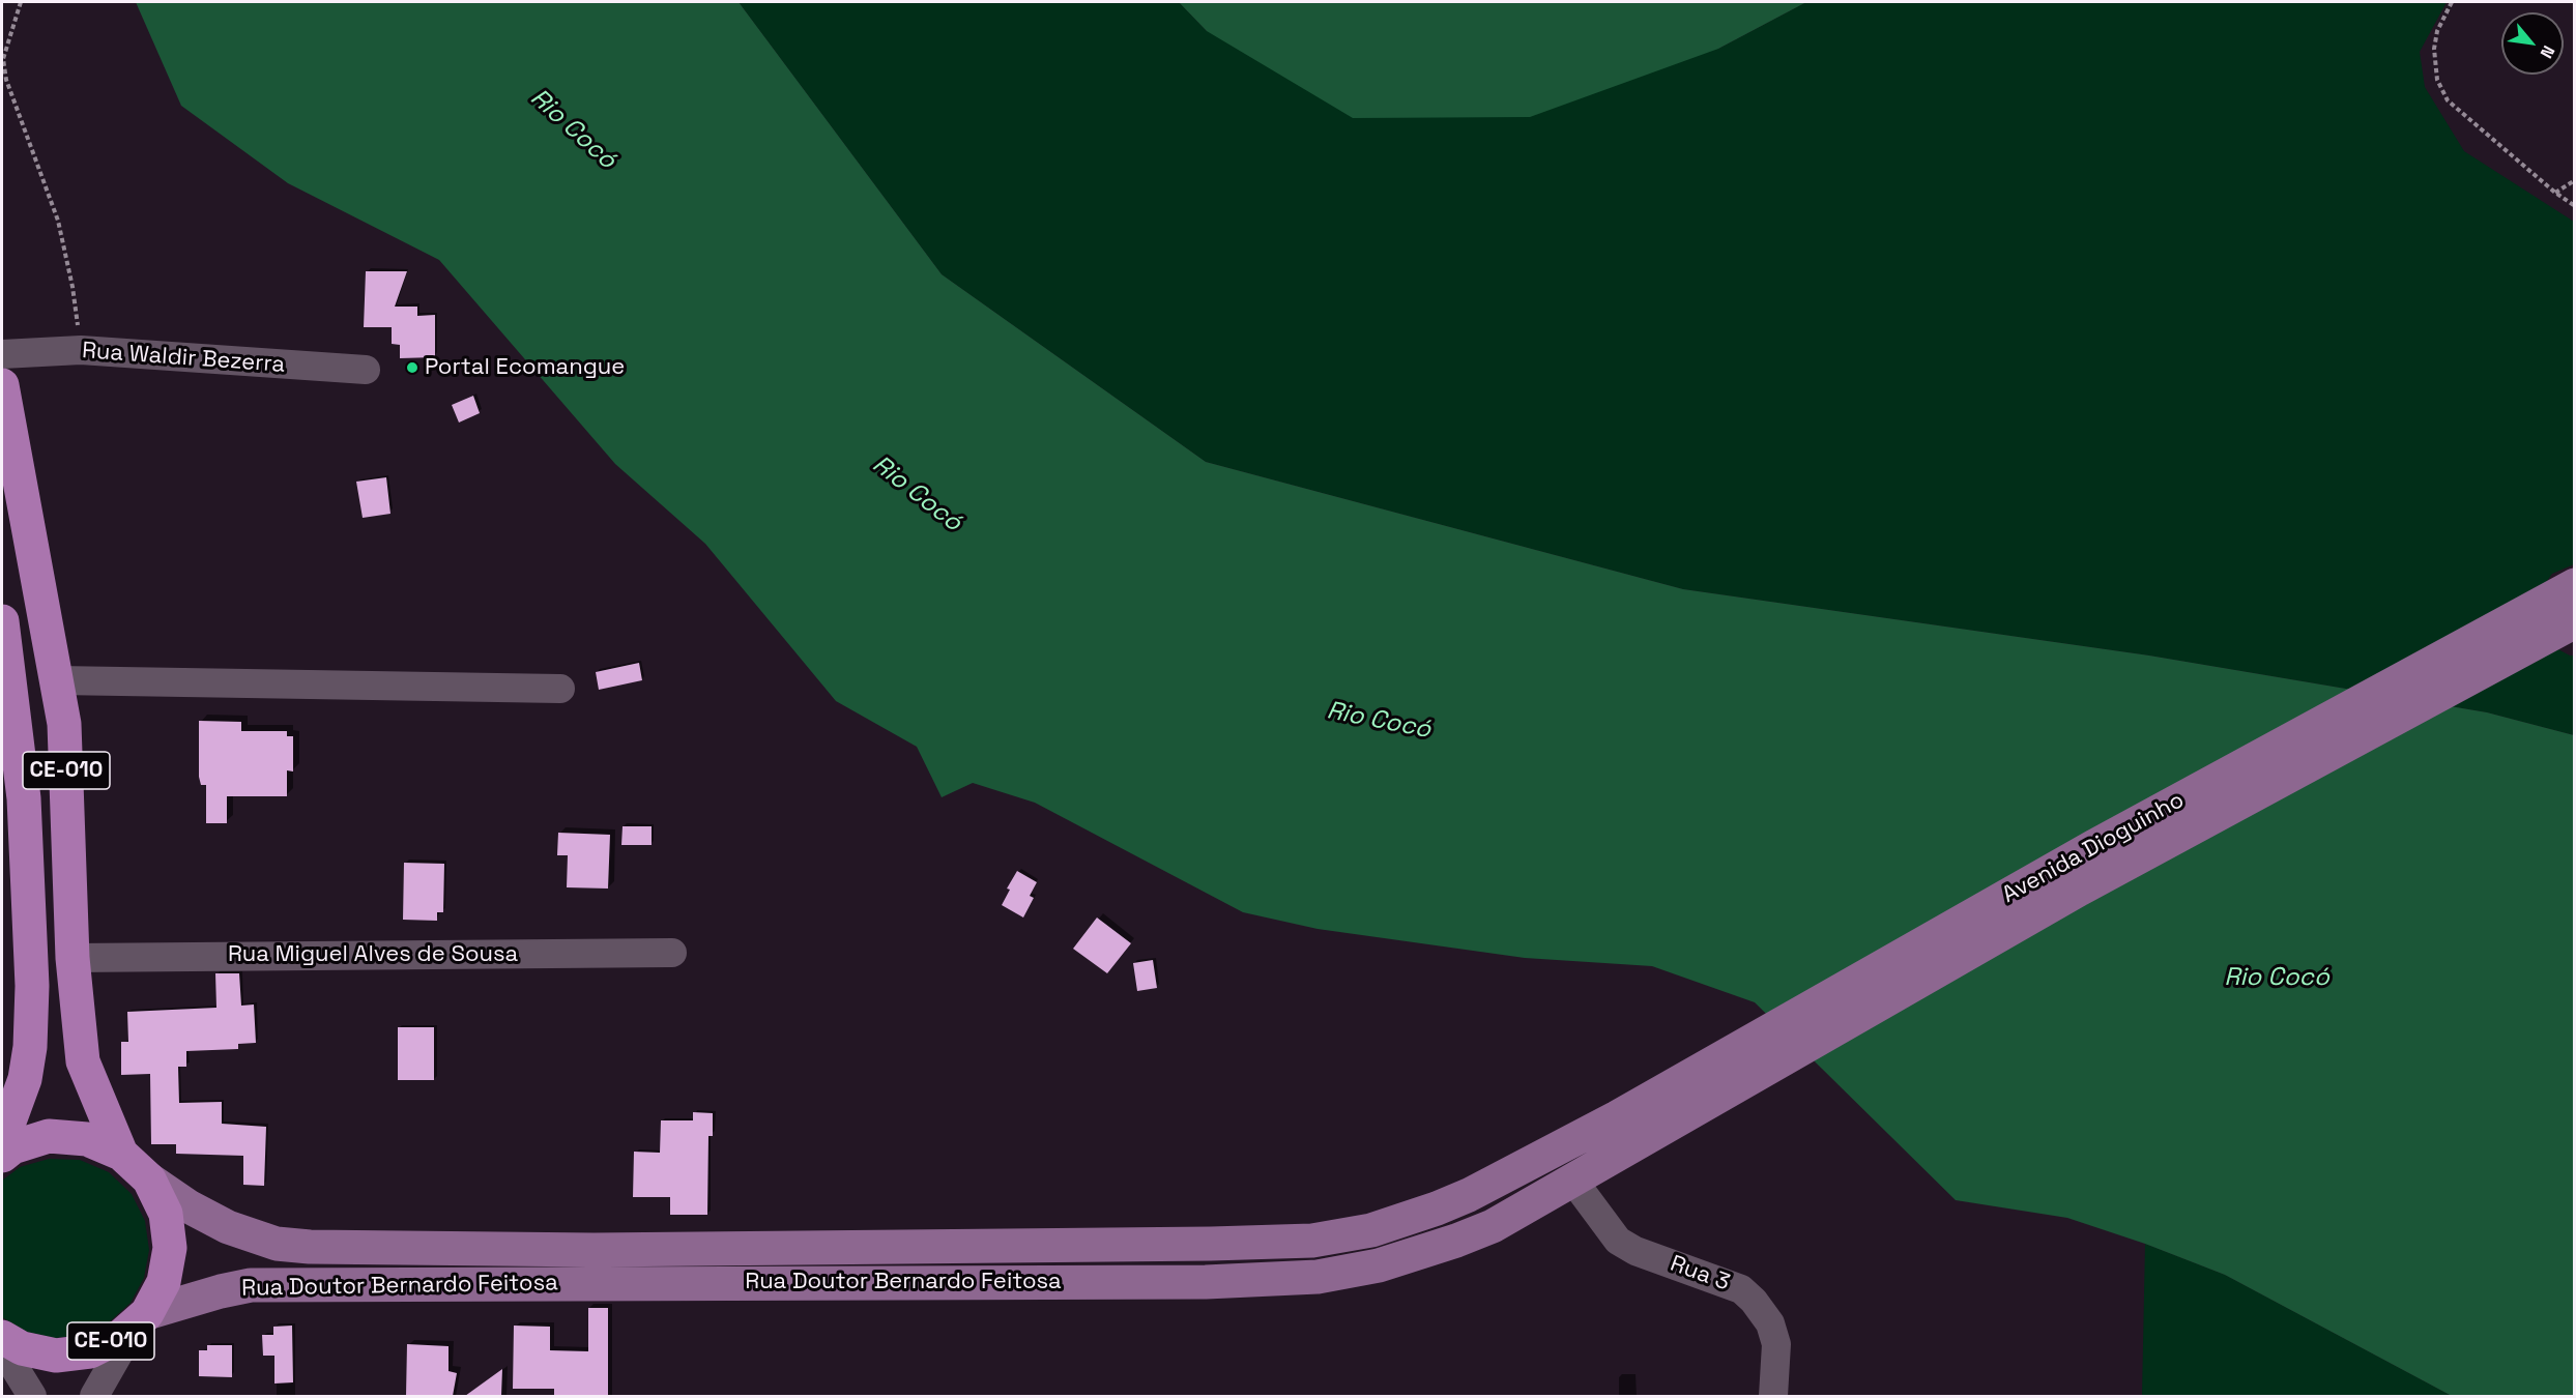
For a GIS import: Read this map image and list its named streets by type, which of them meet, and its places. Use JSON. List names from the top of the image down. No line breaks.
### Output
{"streets":{"highway":["CE-010"],"main road":["Avenida Dioguinho","Rua Doutor Bernardo Feitosa"],"street":["Rua Waldir Bezerra","Rua Miguel Alves de Sousa","Rua 3"]},"crossings":[["CE-010","Rua Miguel Alves de Sousa"],["CE-010","Rua Doutor Bernardo Feitosa"],["Avenida Dioguinho","Rua Doutor Bernardo Feitosa"],["Rua 3","Rua Doutor Bernardo Feitosa"]],"water":["Rio Cocó"],"places":["Portal Ecomangue"],"north":"bottom right"}
